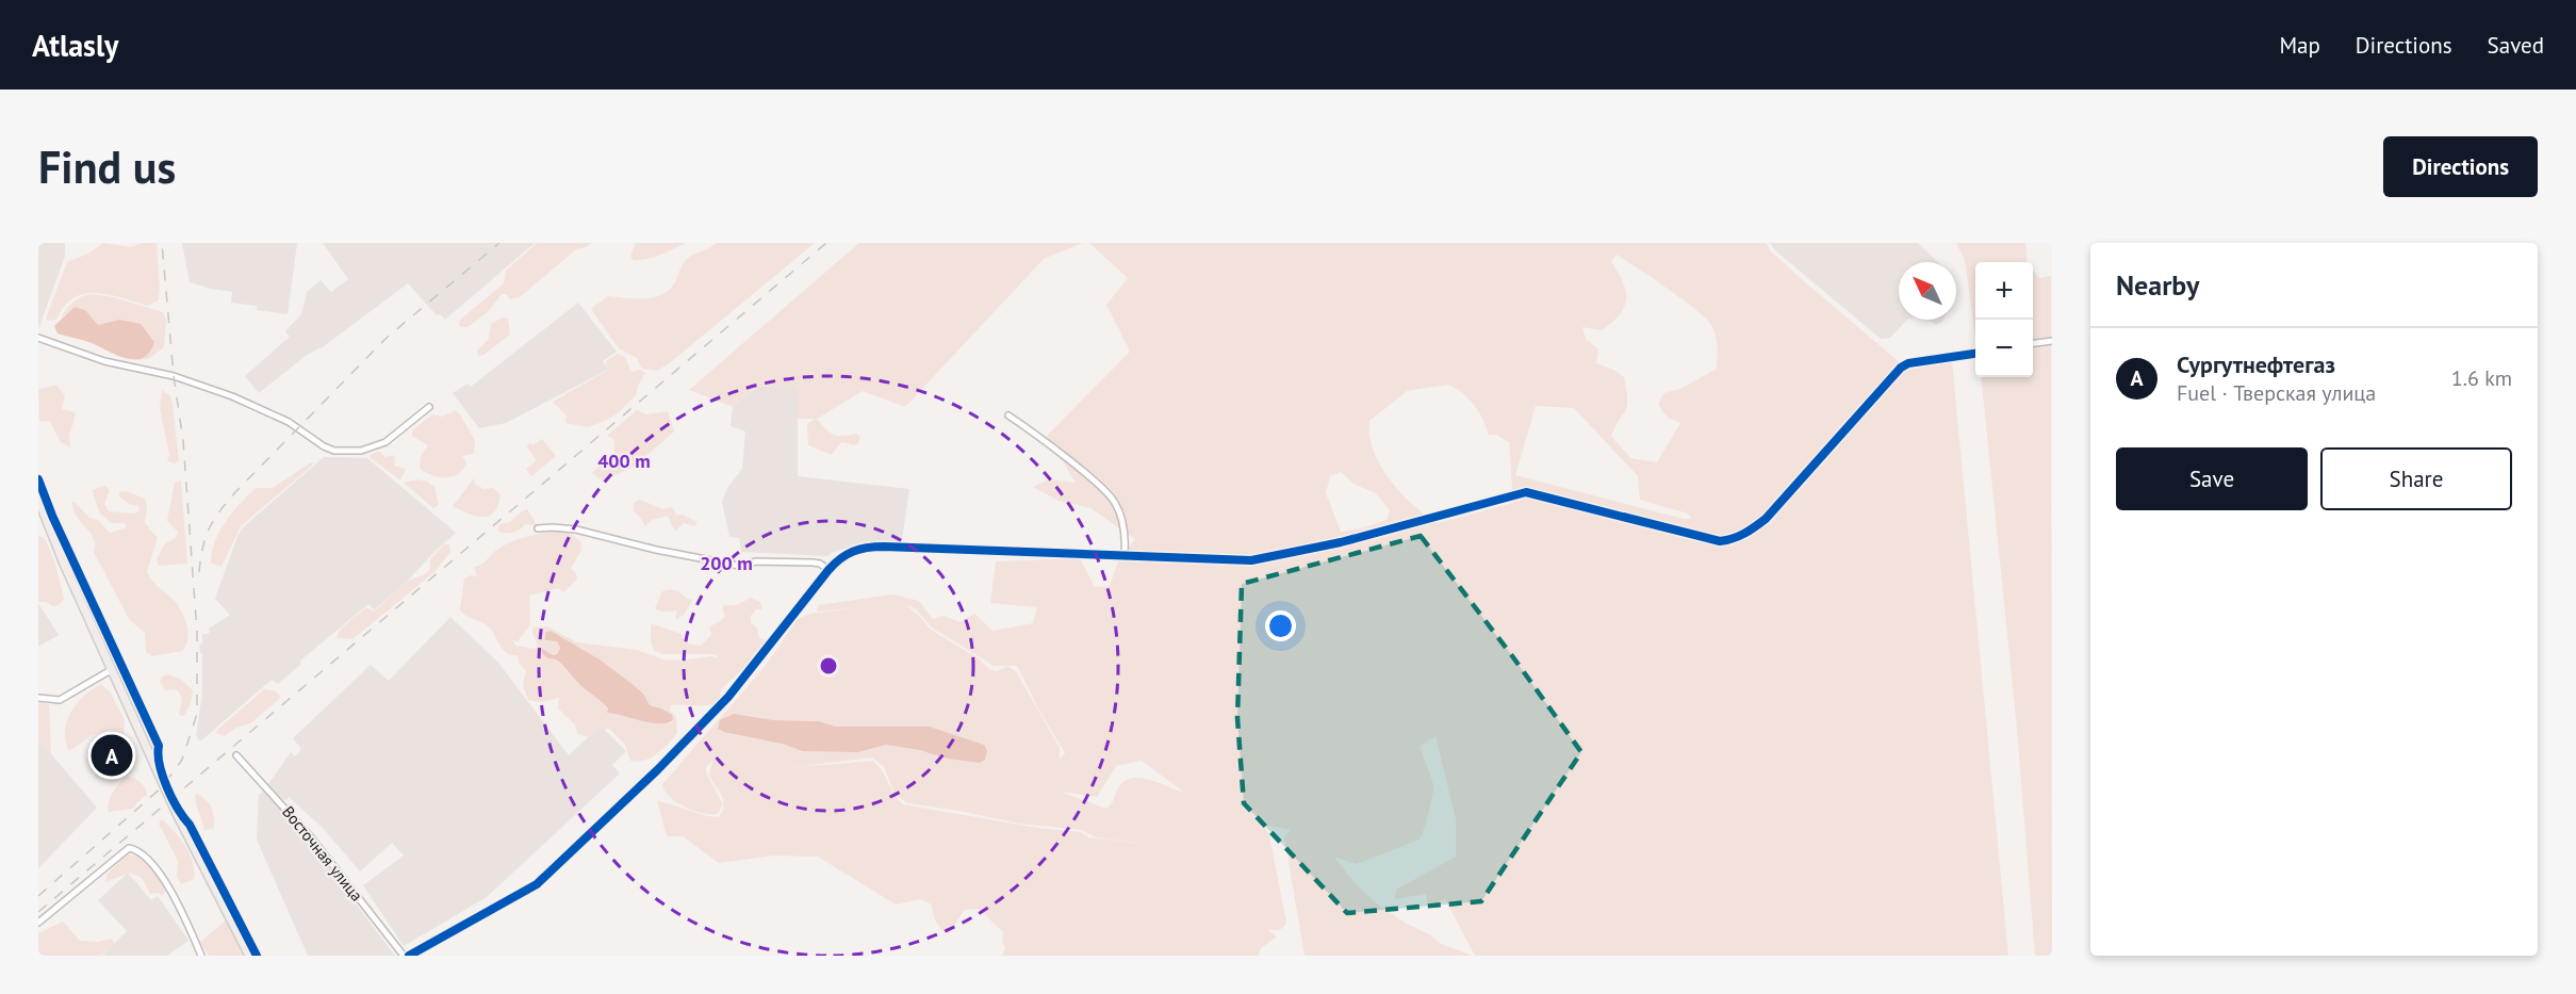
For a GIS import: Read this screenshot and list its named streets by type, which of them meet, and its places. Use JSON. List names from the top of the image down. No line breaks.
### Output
{"streets":{"street":["Восточная улица"]},"north":"top left","page":{"header":"Atlasly","nav":["Map","Directions","Saved"],"buttons":["Directions",["Save","Share"]],"title":"Find us","heading":"Nearby","map_buttons":["+","−"],"list":[{"mark":"A","name":"Сургутнефтегаз","note":"Fuel · Тверская улица","value":"1.6 km"}],"pins":"A"},"rings":["400 m","200 m"]}
